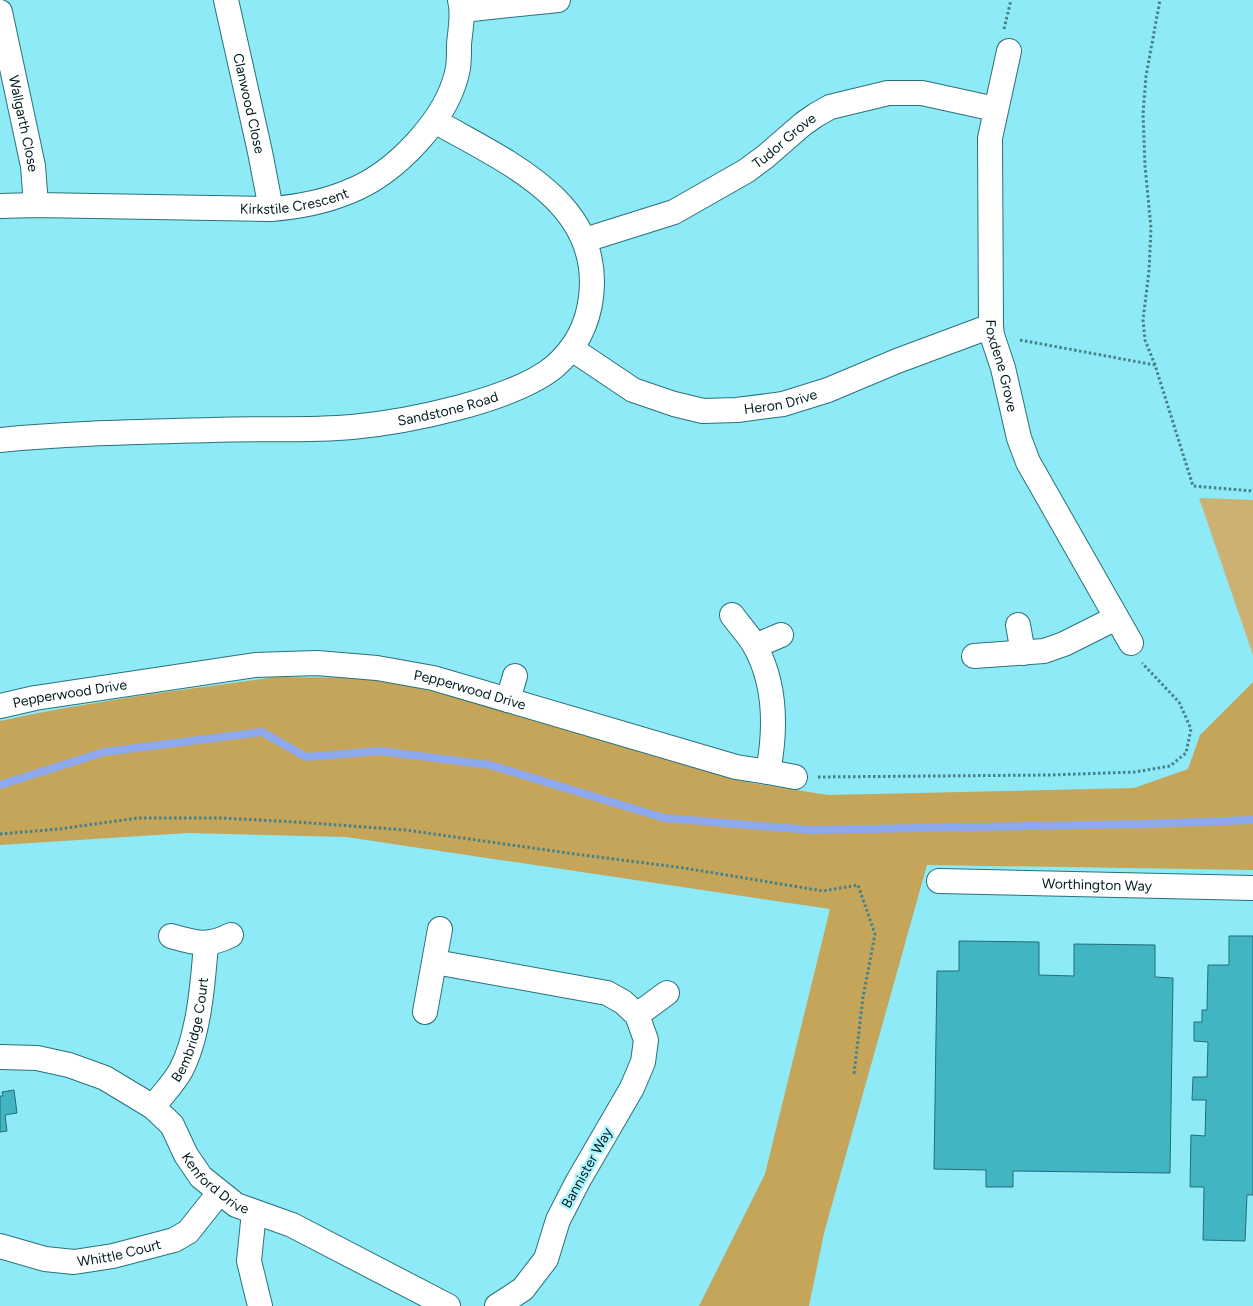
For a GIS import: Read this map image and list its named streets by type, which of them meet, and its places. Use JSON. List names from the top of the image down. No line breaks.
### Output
{"streets":{"street":["Clanwood Close","Wallgarth Close","Tudor Grove","Kirkstile Crescent","Foxdene Grove","Heron Drive","Sandstone Road","Pepperwood Drive","Worthington Way","Bembridge Court","Bannister Way","Kenford Drive","Whittle Court"]},"crossings":[["Clanwood Close","Kirkstile Crescent"],["Wallgarth Close","Kirkstile Crescent"],["Tudor Grove","Foxdene Grove"],["Tudor Grove","Sandstone Road"],["Kirkstile Crescent","Sandstone Road"],["Foxdene Grove","Heron Drive"],["Heron Drive","Sandstone Road"],["Bembridge Court","Kenford Drive"],["Kenford Drive","Whittle Court"]]}
